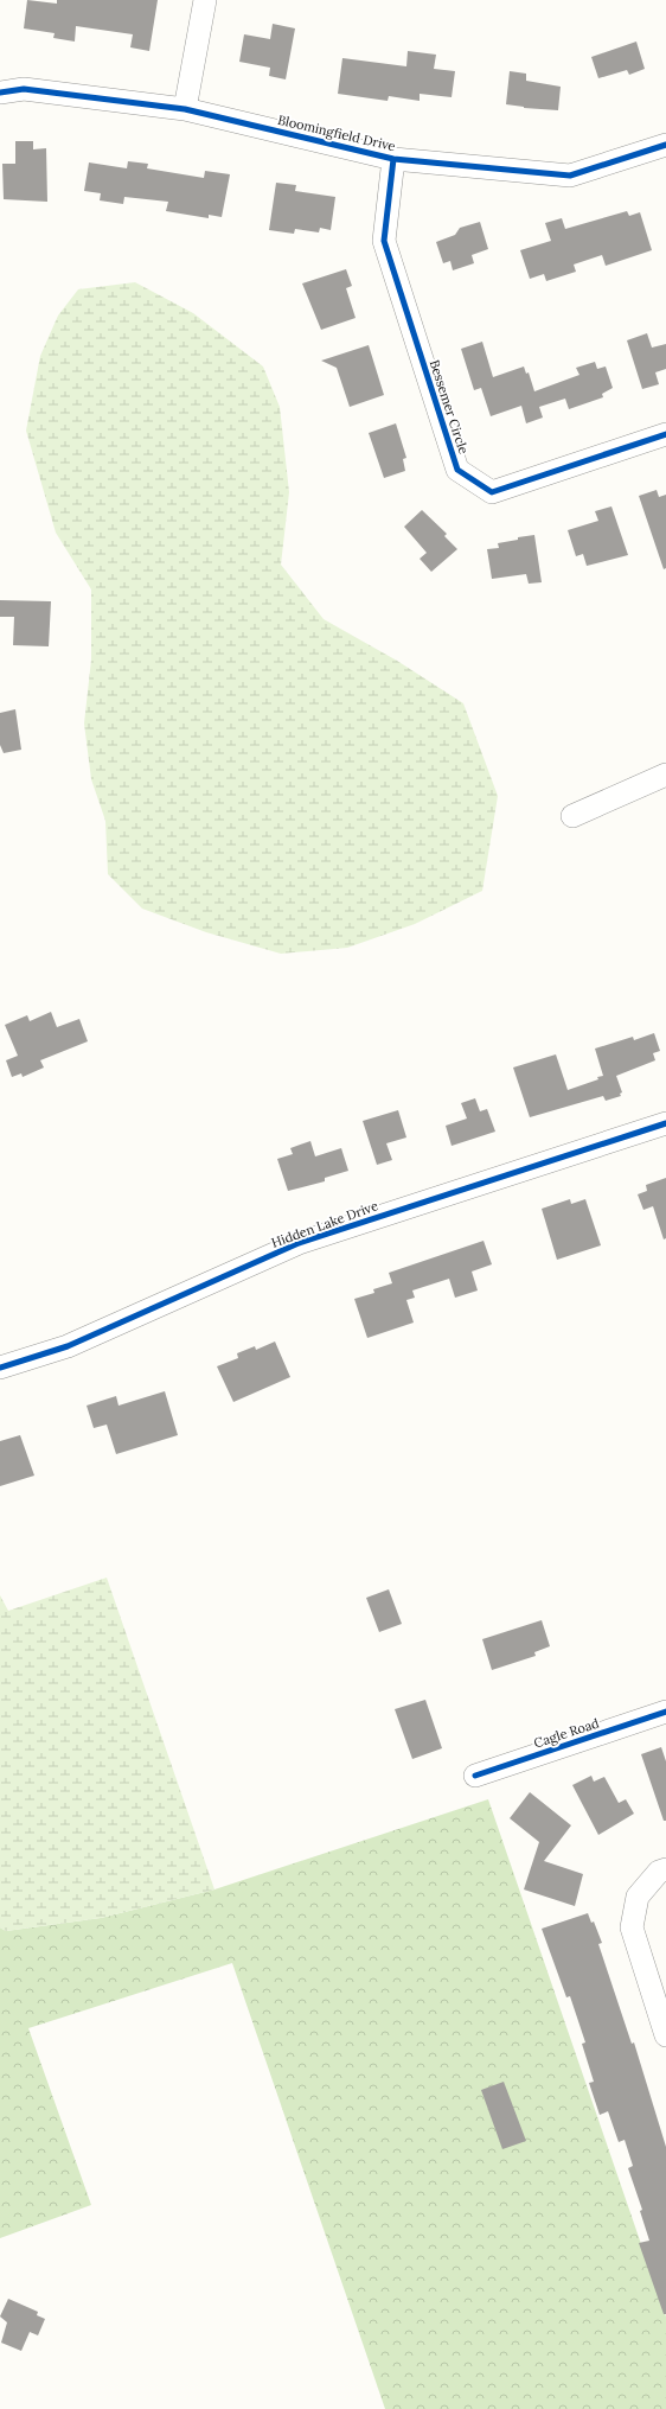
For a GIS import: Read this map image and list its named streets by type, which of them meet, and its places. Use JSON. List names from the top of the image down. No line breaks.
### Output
{"streets":{"street":["Bloomingfield Drive","Bessemer Circle","Hidden Lake Drive","Cagle Road"]},"crossings":[["Bloomingfield Drive","Bessemer Circle"]]}
